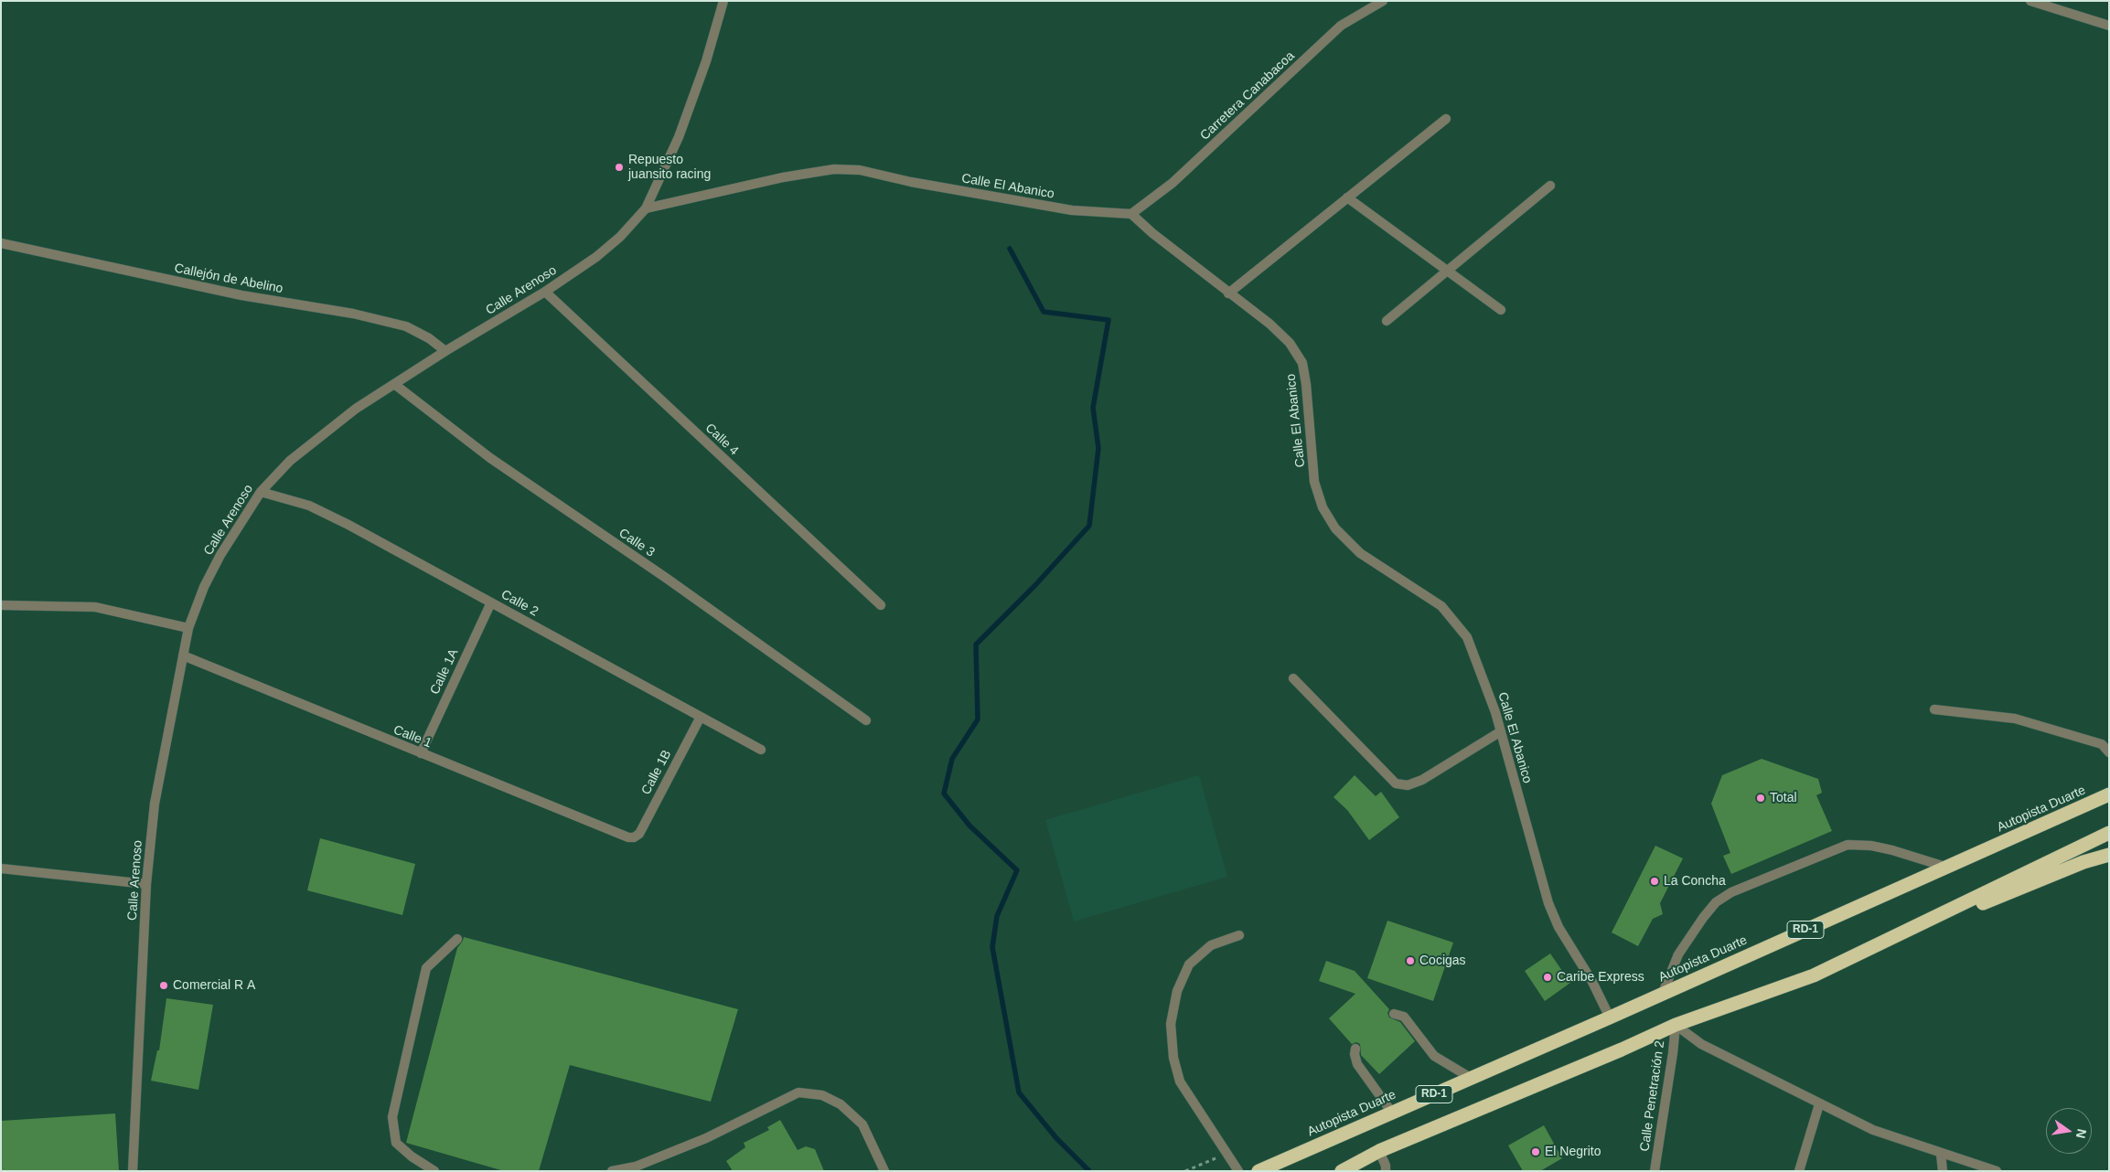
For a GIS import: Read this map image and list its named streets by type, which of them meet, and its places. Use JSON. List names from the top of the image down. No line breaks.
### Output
{"streets":{"highway":["Autopista Duarte","RD-1"],"street":["Carretera Canabacoa","Calle El Abanico","Callejón de Abelino","Calle Arenoso","Calle 4","Calle 3","Calle 2","Calle 1A","Calle 1","Calle 1B","Calle Penetración 2"]},"crossings":[["Carretera Canabacoa","Calle El Abanico"],["Calle El Abanico","Calle Arenoso"],["Calle El Abanico","Autopista Duarte"],["Callejón de Abelino","Calle Arenoso"],["Calle Arenoso","Calle 4"],["Calle Arenoso","Calle 3"],["Calle Arenoso","Calle 2"],["Calle Arenoso","Calle 1"],["Calle 2","Calle 1A"],["Calle 2","Calle 1B"],["Calle 1A","Calle 1"],["Calle 1","Calle 1B"],["RD-1","Calle Penetración 2"]],"places":["Repuesto juansito racing","Total","La Concha","Cocigas","Caribe Express","Comercial R A","El Negrito"],"north":"right"}
